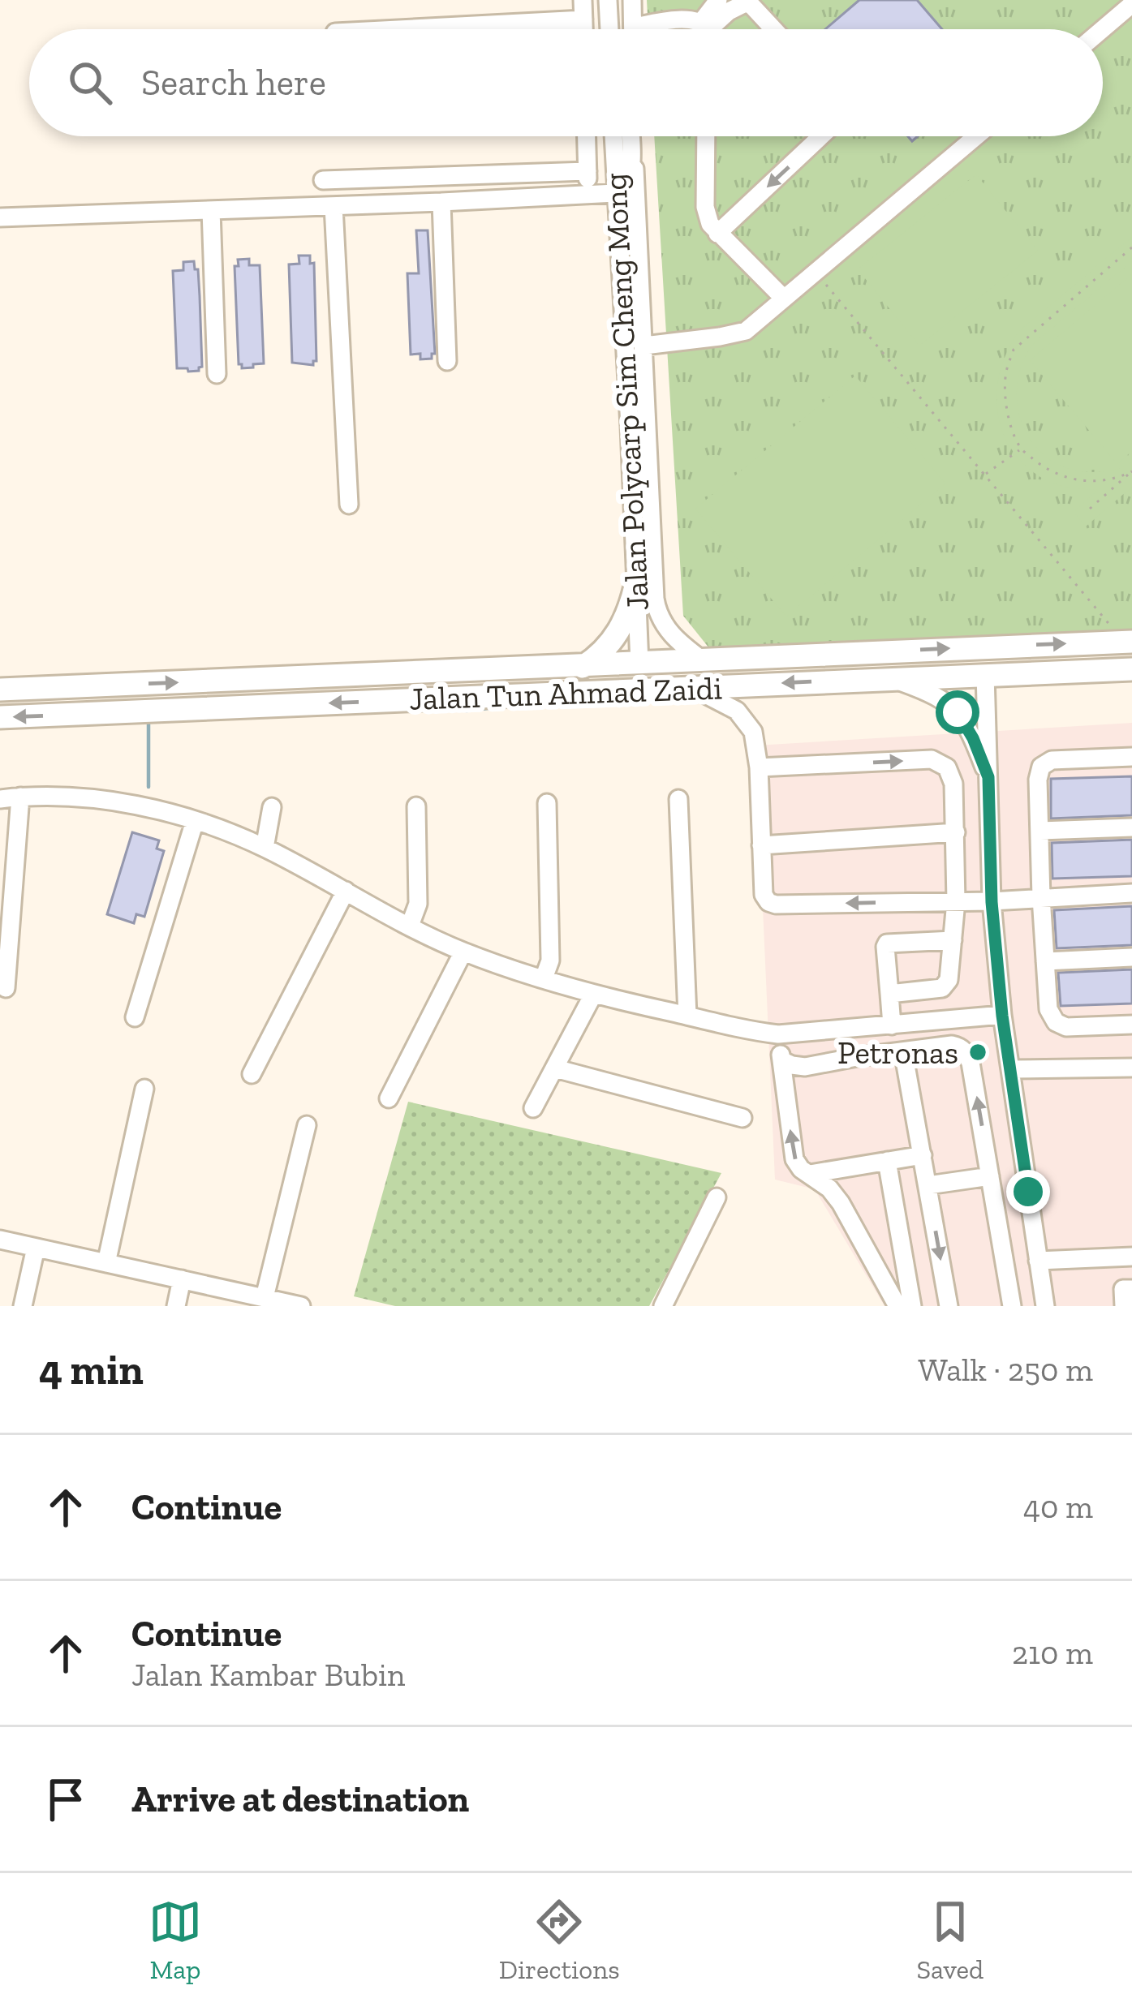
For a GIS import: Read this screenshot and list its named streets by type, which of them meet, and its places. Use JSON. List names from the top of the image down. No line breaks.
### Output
{"streets":{"main road":["Jalan Tun Ahmad Zaidi"],"street":["Jalan Polycarp Sim Cheng Mong"]},"crossings":[["Jalan Polycarp Sim Cheng Mong","Jalan Tun Ahmad Zaidi"]],"places":["Petronas"],"page":{"search":"Search here","heading":["4 min","Walk · 250 m"],"list":[["Continue","40 m"],["Continue","Jalan Kambar Bubin","210 m"],"Arrive at destination"],"nav":["Map","Directions","Saved"]}}
